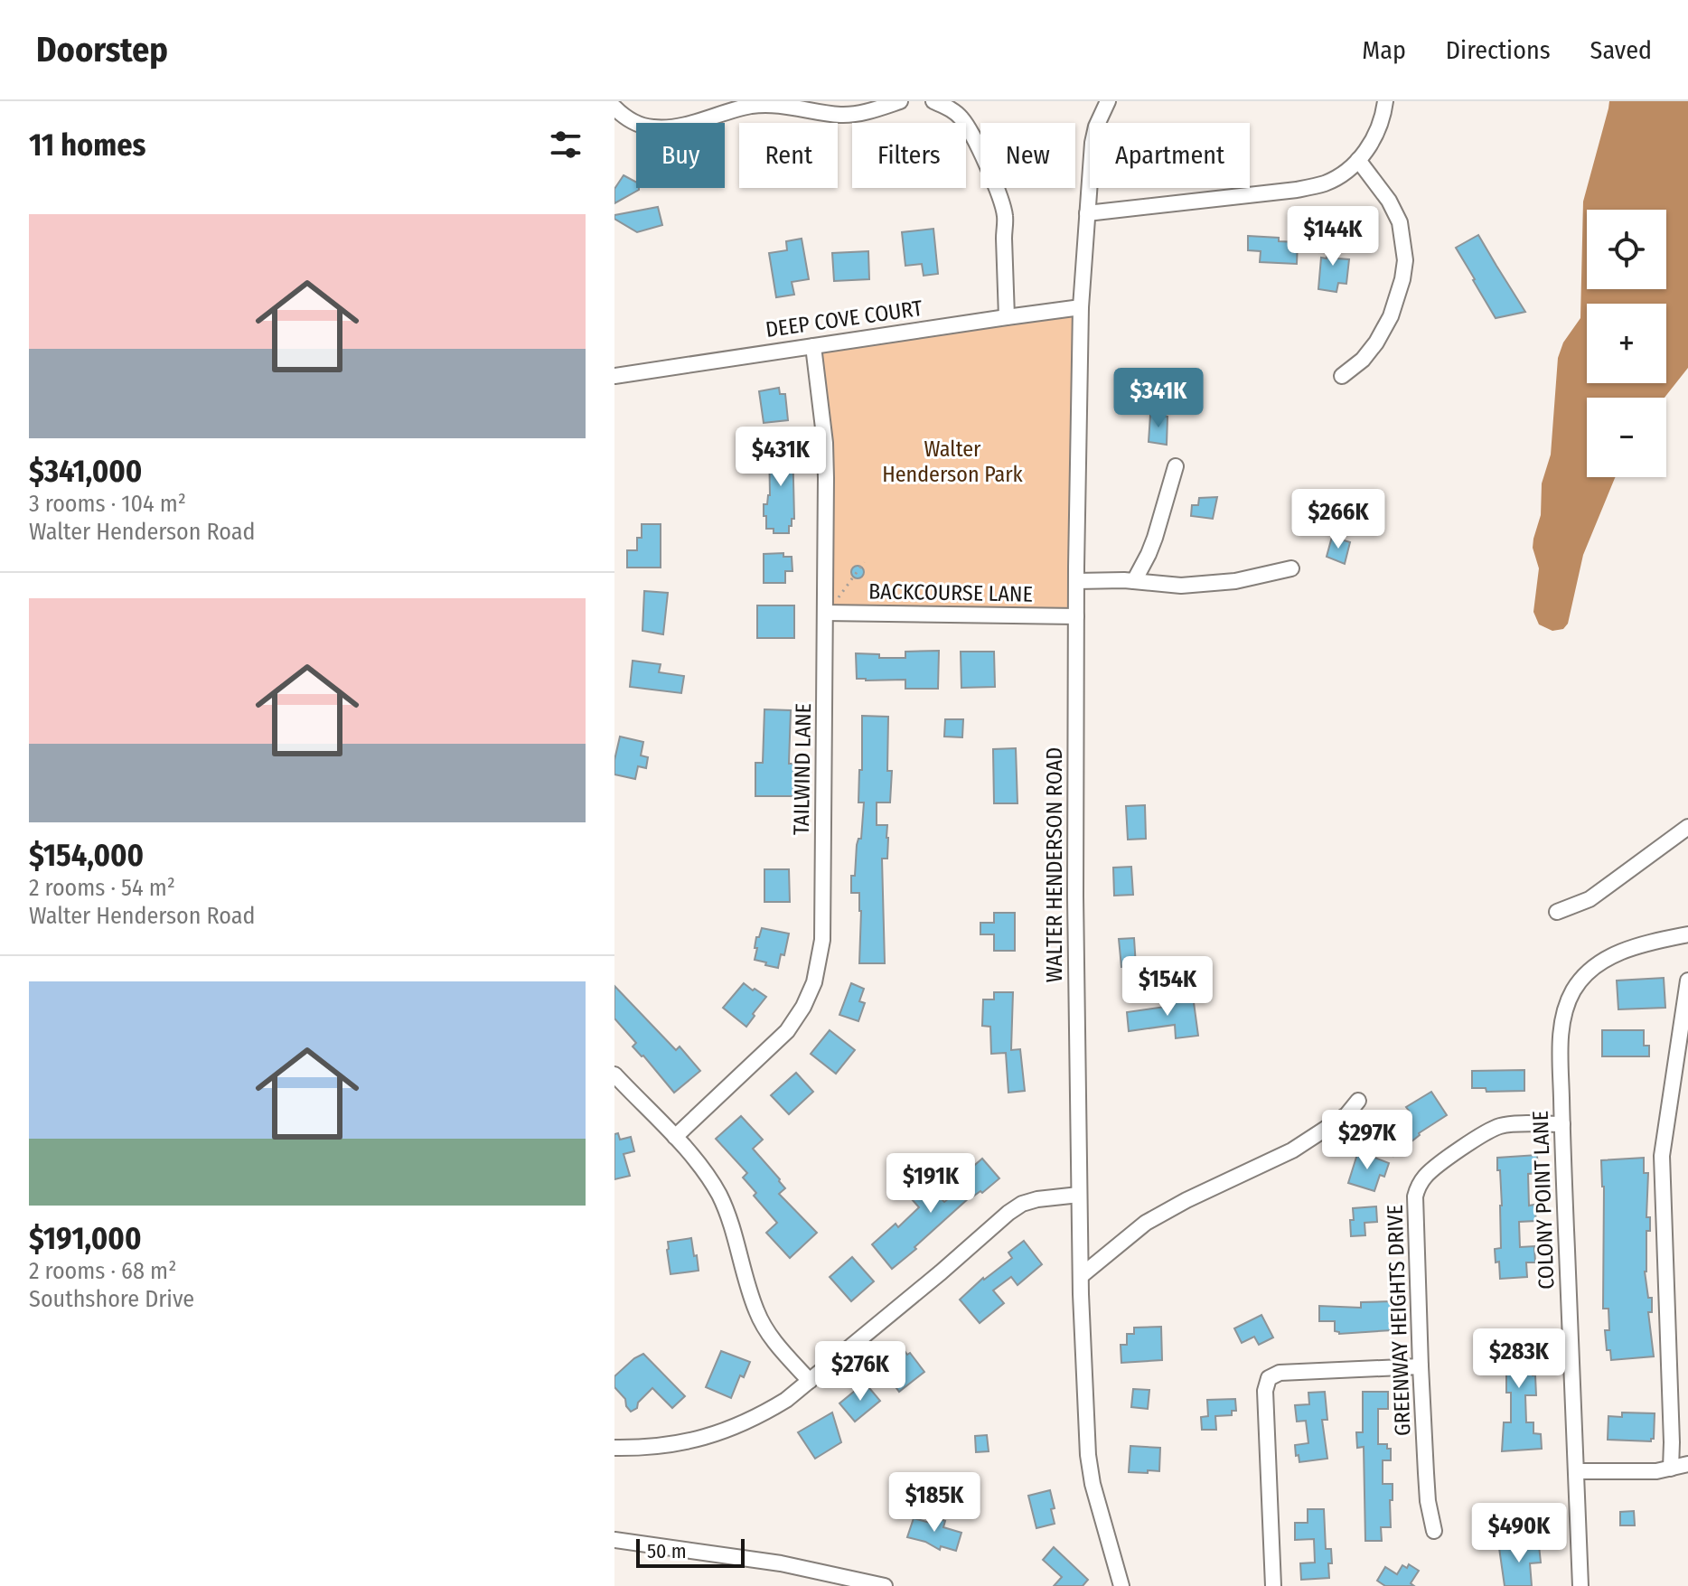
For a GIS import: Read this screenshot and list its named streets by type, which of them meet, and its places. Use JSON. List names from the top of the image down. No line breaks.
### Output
{"streets":{"street":["DEEP COVE COURT","BACKCOURSE LANE","TAILWIND LANE","WALTER HENDERSON ROAD","COLONY POINT LANE","GREENWAY HEIGHTS DRIVE"]},"crossings":[["DEEP COVE COURT","TAILWIND LANE"],["DEEP COVE COURT","WALTER HENDERSON ROAD"],["BACKCOURSE LANE","TAILWIND LANE"],["BACKCOURSE LANE","WALTER HENDERSON ROAD"],["COLONY POINT LANE","GREENWAY HEIGHTS DRIVE"]],"parks":["Walter Henderson Park"],"scale_bar":"50 m","page":{"header":"Doorstep","nav":["Map","Directions","Saved"],"heading":"11 homes","chip":["Buy","Rent","Filters","New","Apartment"],"list":[{"name":"$341,000","note":"3 rooms · 104 m² · Walter Henderson Road"},{"name":"$154,000","note":"2 rooms · 54 m² · Walter Henderson Road"},{"name":"$191,000","note":"2 rooms · 68 m² · Southshore Drive"}],"price":["$144K","$341K","$431K","$266K","$154K","$297K","$191K","$283K","$276K","$185K","$490K"],"map_buttons":["+","−"],"scale":"50 m"}}
